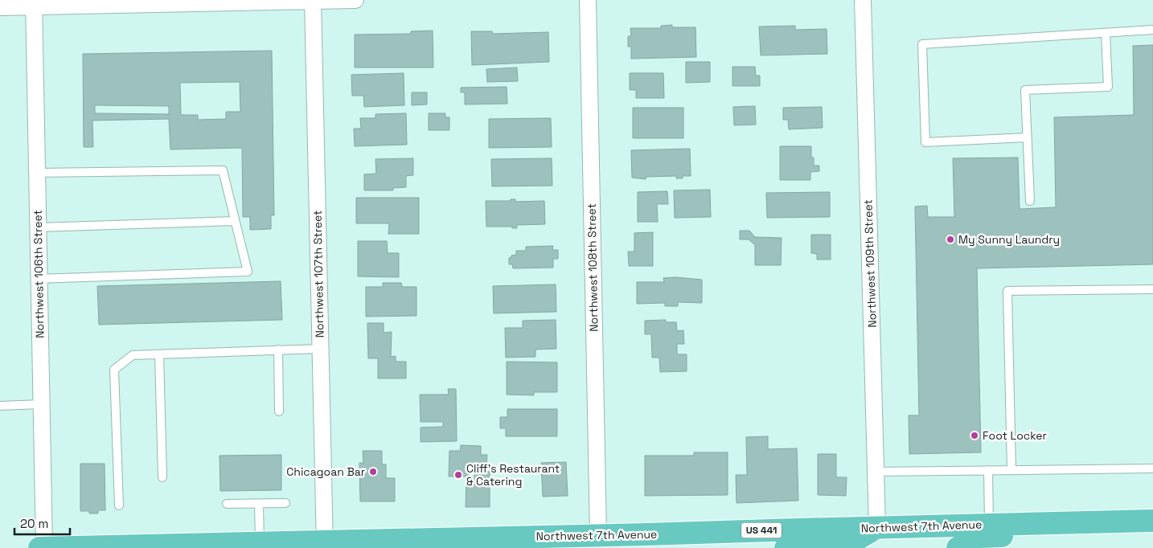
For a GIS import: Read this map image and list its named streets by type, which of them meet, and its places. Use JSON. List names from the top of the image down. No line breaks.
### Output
{"streets":{"main road":["Northwest 7th Avenue","US 441"],"street":["Northwest 109th Street","Northwest 108th Street","Northwest 106th Street","Northwest 107th Street"]},"crossings":[["Northwest 109th Street","Northwest 7th Avenue"],["Northwest 108th Street","Northwest 7th Avenue"],["Northwest 106th Street","Northwest 7th Avenue"],["Northwest 107th Street","Northwest 7th Avenue"]],"places":["My Sunny Laundry","Foot Locker","Chicagoan Bar","Cliff's Restaurant & Catering"],"scale_bar":"20 m"}
